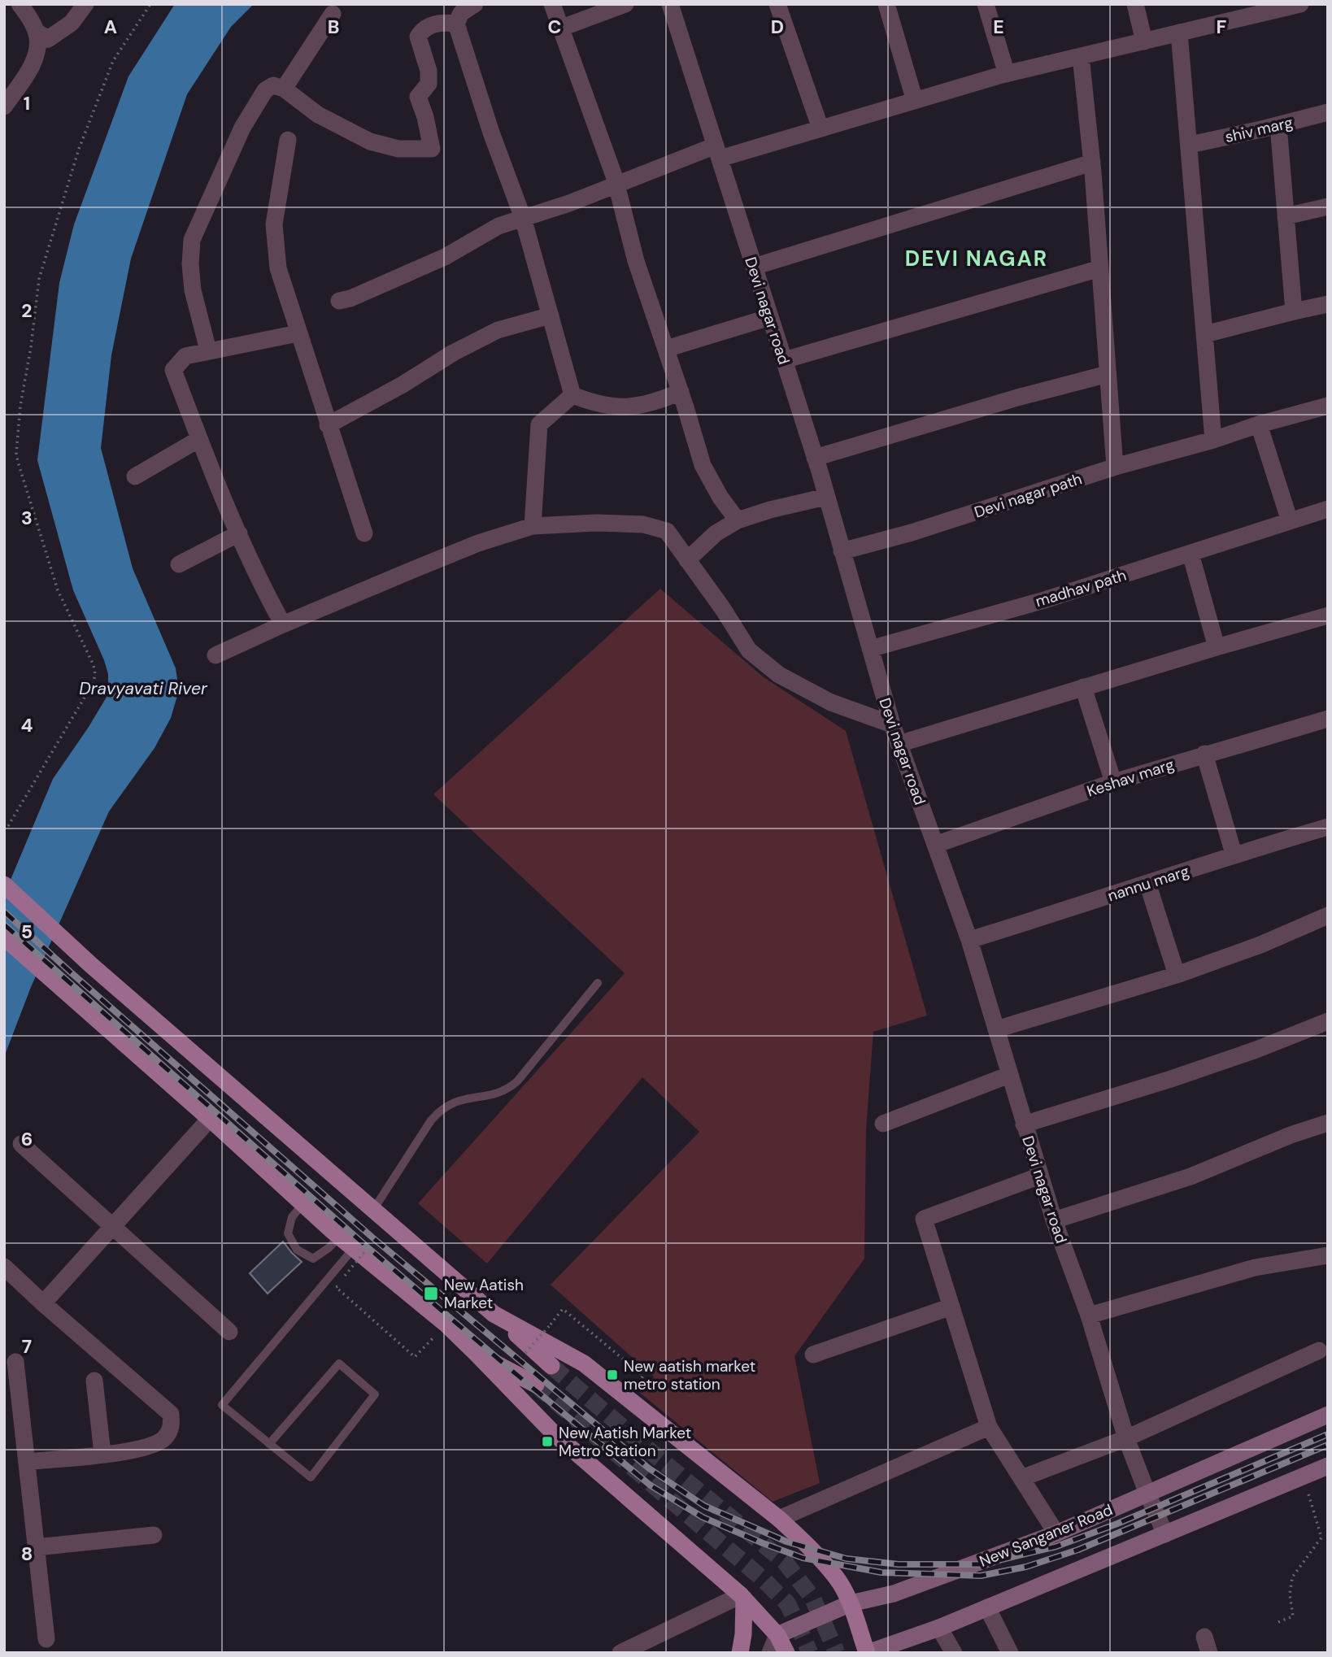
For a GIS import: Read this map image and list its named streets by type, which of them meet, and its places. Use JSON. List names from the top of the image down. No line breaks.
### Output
{"streets":{"main road":["New Sanganer Road"],"street":["shiv marg","Devi nagar road","Devi nagar path","madhav path","Keshav marg","nannu marg"]},"crossings":[["Devi nagar road","Devi nagar path"],["Devi nagar road","madhav path"],["Devi nagar road","Keshav marg"],["Devi nagar road","nannu marg"],["Devi nagar road","New Sanganer Road"]],"districts":["DEVI NAGAR"],"water":["Dravyavati River"],"places":{"transit":["New Aatish Market","New aatish market metro station","New Aatish Market Metro Station"]},"grid":{"columns":["A","B","C","D","E","F"],"rows":["1","2","3","4","5","6","7","8"]}}
